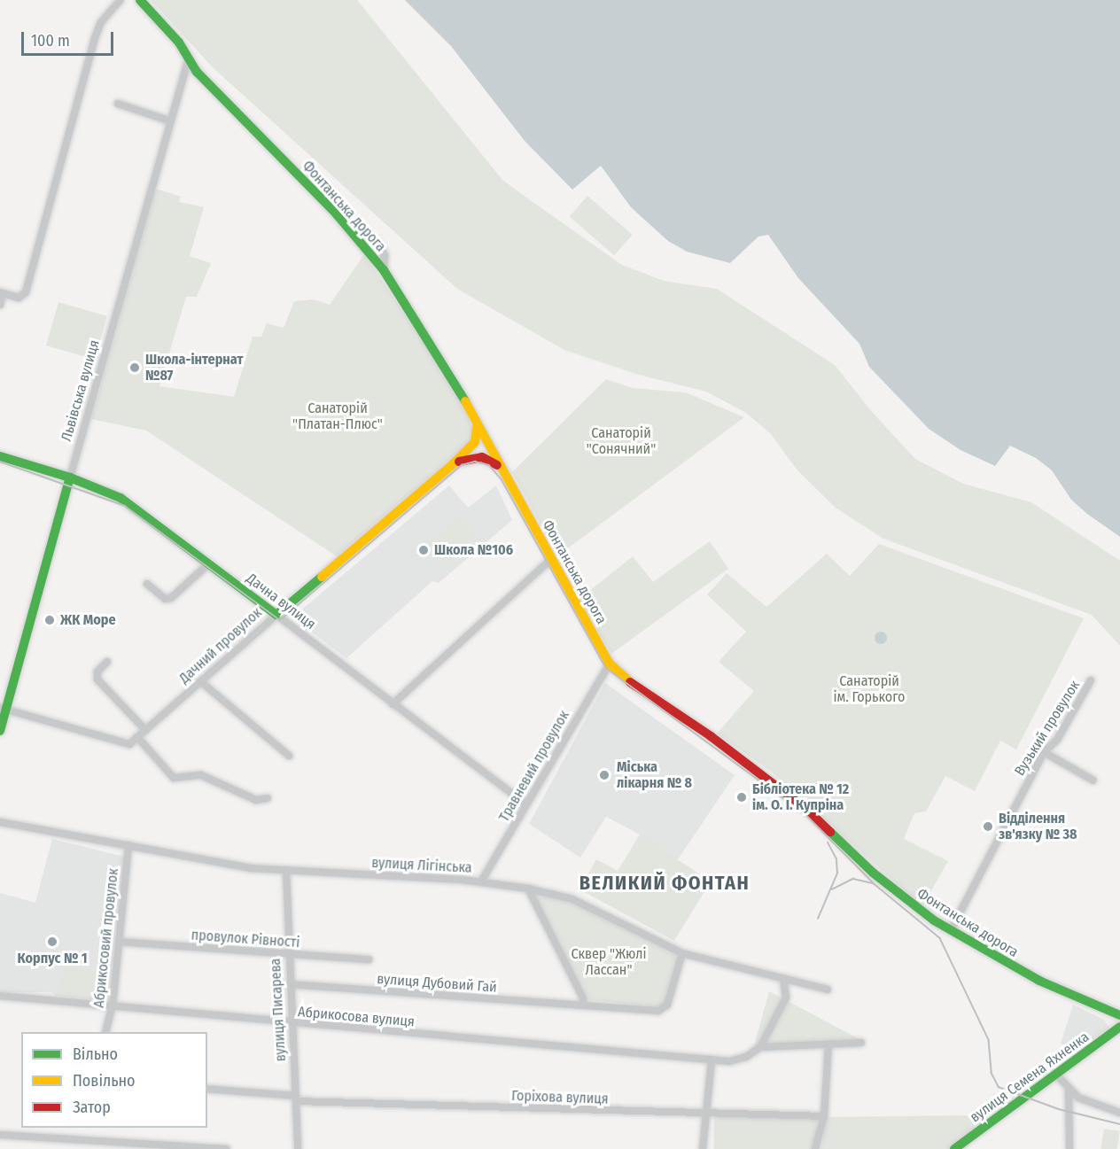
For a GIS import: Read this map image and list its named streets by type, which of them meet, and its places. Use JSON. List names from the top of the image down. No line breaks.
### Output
{"streets":{"main road":["Фонтанська дорога","Львівська вулиця","Дачна вулиця","Дачний провулок","вулиця Семена Яхненка"],"street":["Вузький провулок","Травневий провулок","вулиця Лігінська","Абрикосовий провулок","провулок Рівності","вулиця Дубовий Гай","вулиця Писарева","Абрикосова вулиця","Горіхова вулиця"]},"crossings":[["Фонтанська дорога","Львівська вулиця"],["Фонтанська дорога","Дачний провулок"],["Фонтанська дорога","Вузький провулок"],["Фонтанська дорога","Травневий провулок"],["Львівська вулиця","Дачна вулиця"],["Дачна вулиця","Дачний провулок"],["Дачна вулиця","Травневий провулок"],["Травневий провулок","вулиця Лігінська"],["вулиця Лігінська","Абрикосовий провулок"],["вулиця Лігінська","вулиця Дубовий Гай"],["вулиця Лігінська","вулиця Писарева"],["Абрикосовий провулок","провулок Рівності"],["Абрикосовий провулок","Абрикосова вулиця"],["провулок Рівності","вулиця Писарева"],["вулиця Дубовий Гай","вулиця Писарева"],["вулиця Писарева","Абрикосова вулиця"],["вулиця Писарева","Горіхова вулиця"]],"districts":["ВЕЛИКИЙ ФОНТАН"],"parks":["Санаторій \"Платан-Плюс\"","Санаторій \"Сонячний\"","Cанаторій ім. Горького","Сквер \"Жюлі Лассан\""],"places":["Школа-інтернат №87","Школа №106","ЖК Море","Міська лікарня № 8","Бібліотека № 12 ім. О. І. Купріна","Відділення зв'язку № 38","Корпус № 1"],"legend":["Вільно","Повільно","Затор"],"scale_bar":"100 m"}
